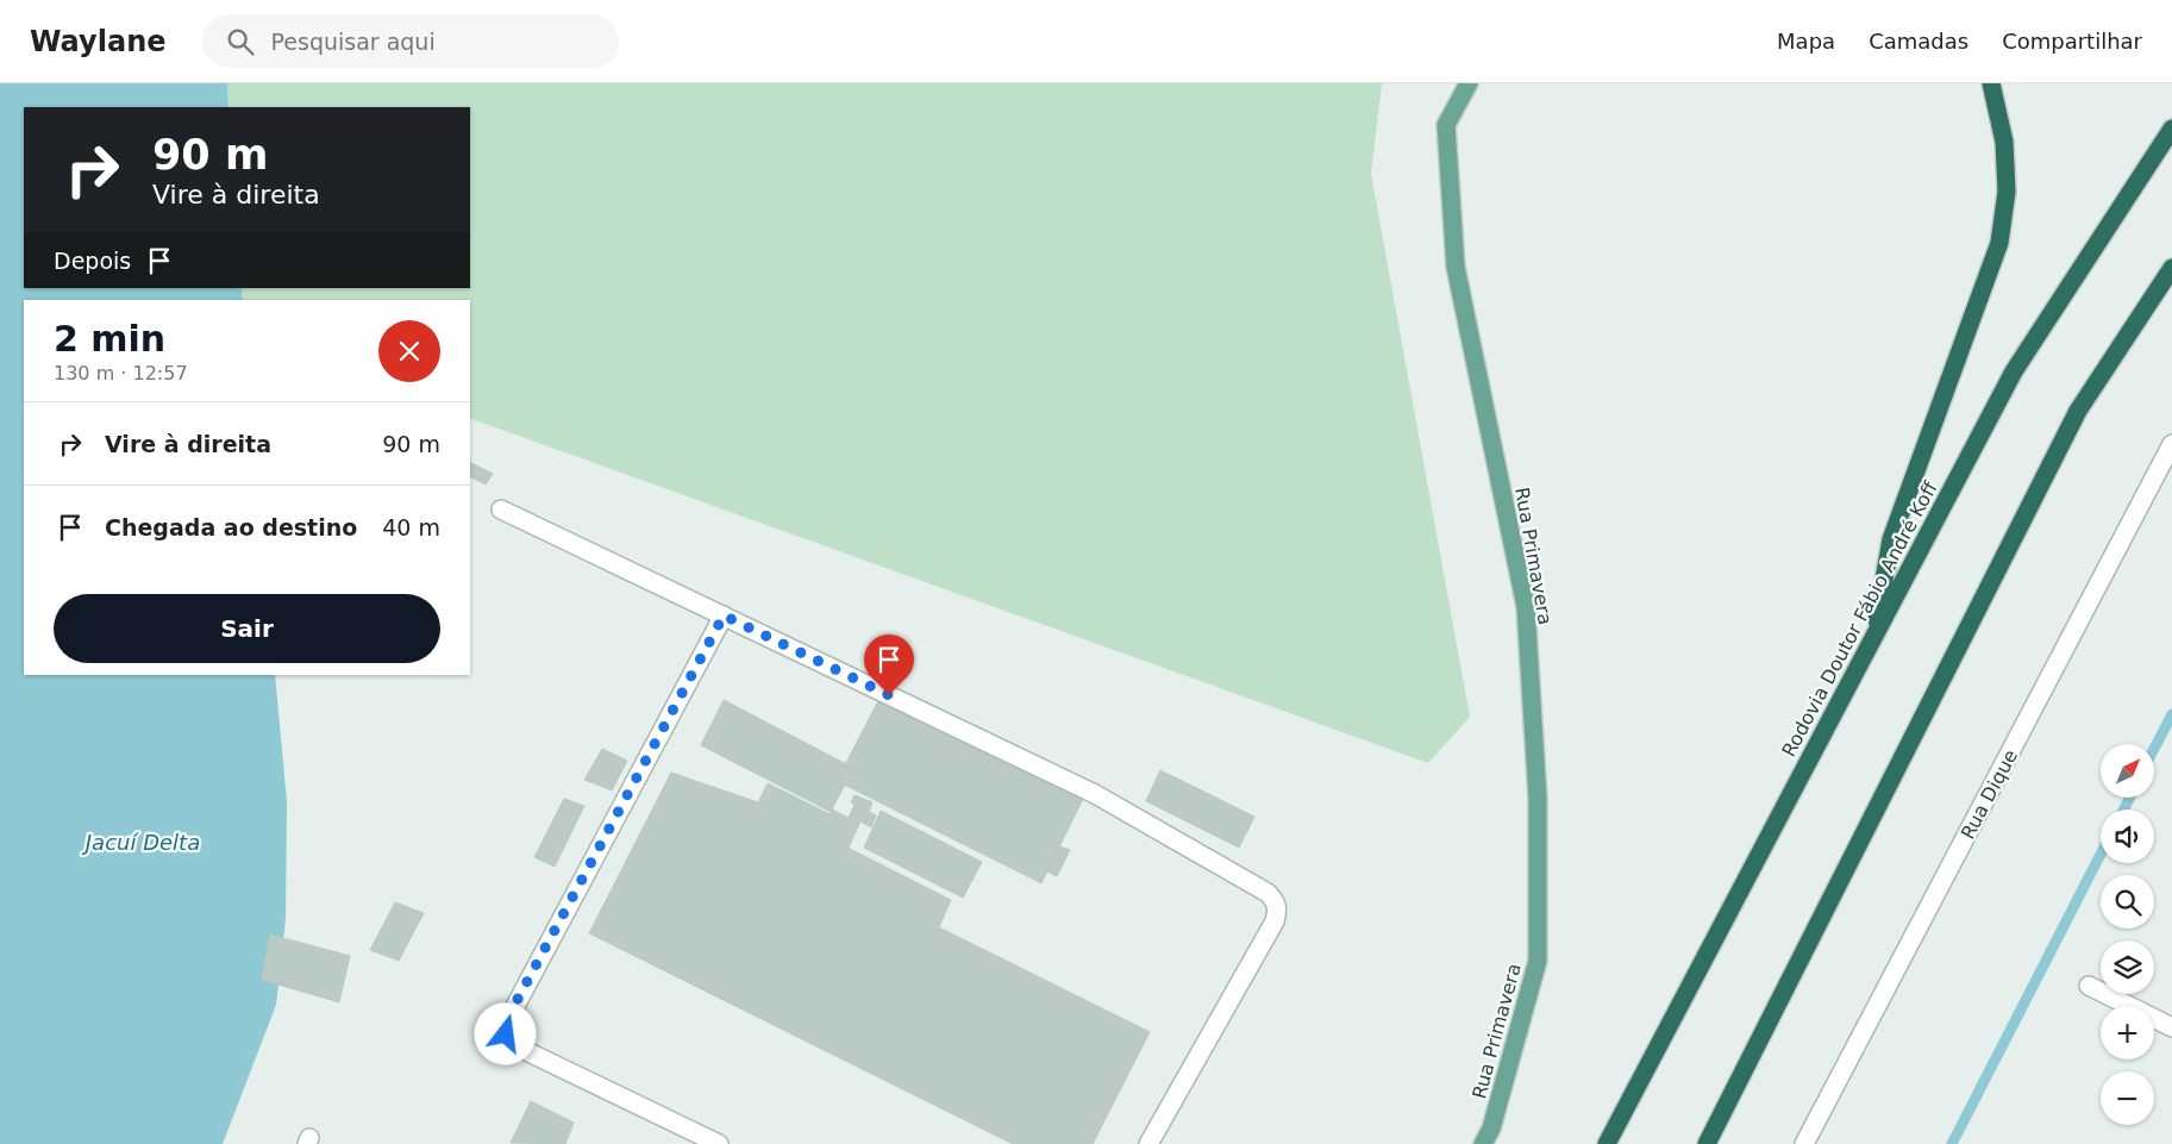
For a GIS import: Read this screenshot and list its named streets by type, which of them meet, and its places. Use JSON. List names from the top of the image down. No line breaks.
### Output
{"streets":{"highway":["Rodovia Doutor Fábio André Koff"],"main road":["Rua Primavera"],"street":["Rua Dique"]},"water":["Jacuí Delta"],"north":"top right","page":{"header":"Waylane","search":"Pesquisar aqui","nav":["Mapa","Camadas","Compartilhar"],"turn":["90 m","Vire à direita"],"then":"Depois","heading":["2 min","130 m · 12:57"],"list":[{"name":"Vire à direita","value":"90 m"},{"name":"Chegada ao destino","value":"40 m"}],"buttons":"Sair","map_buttons":["+","−"]}}
